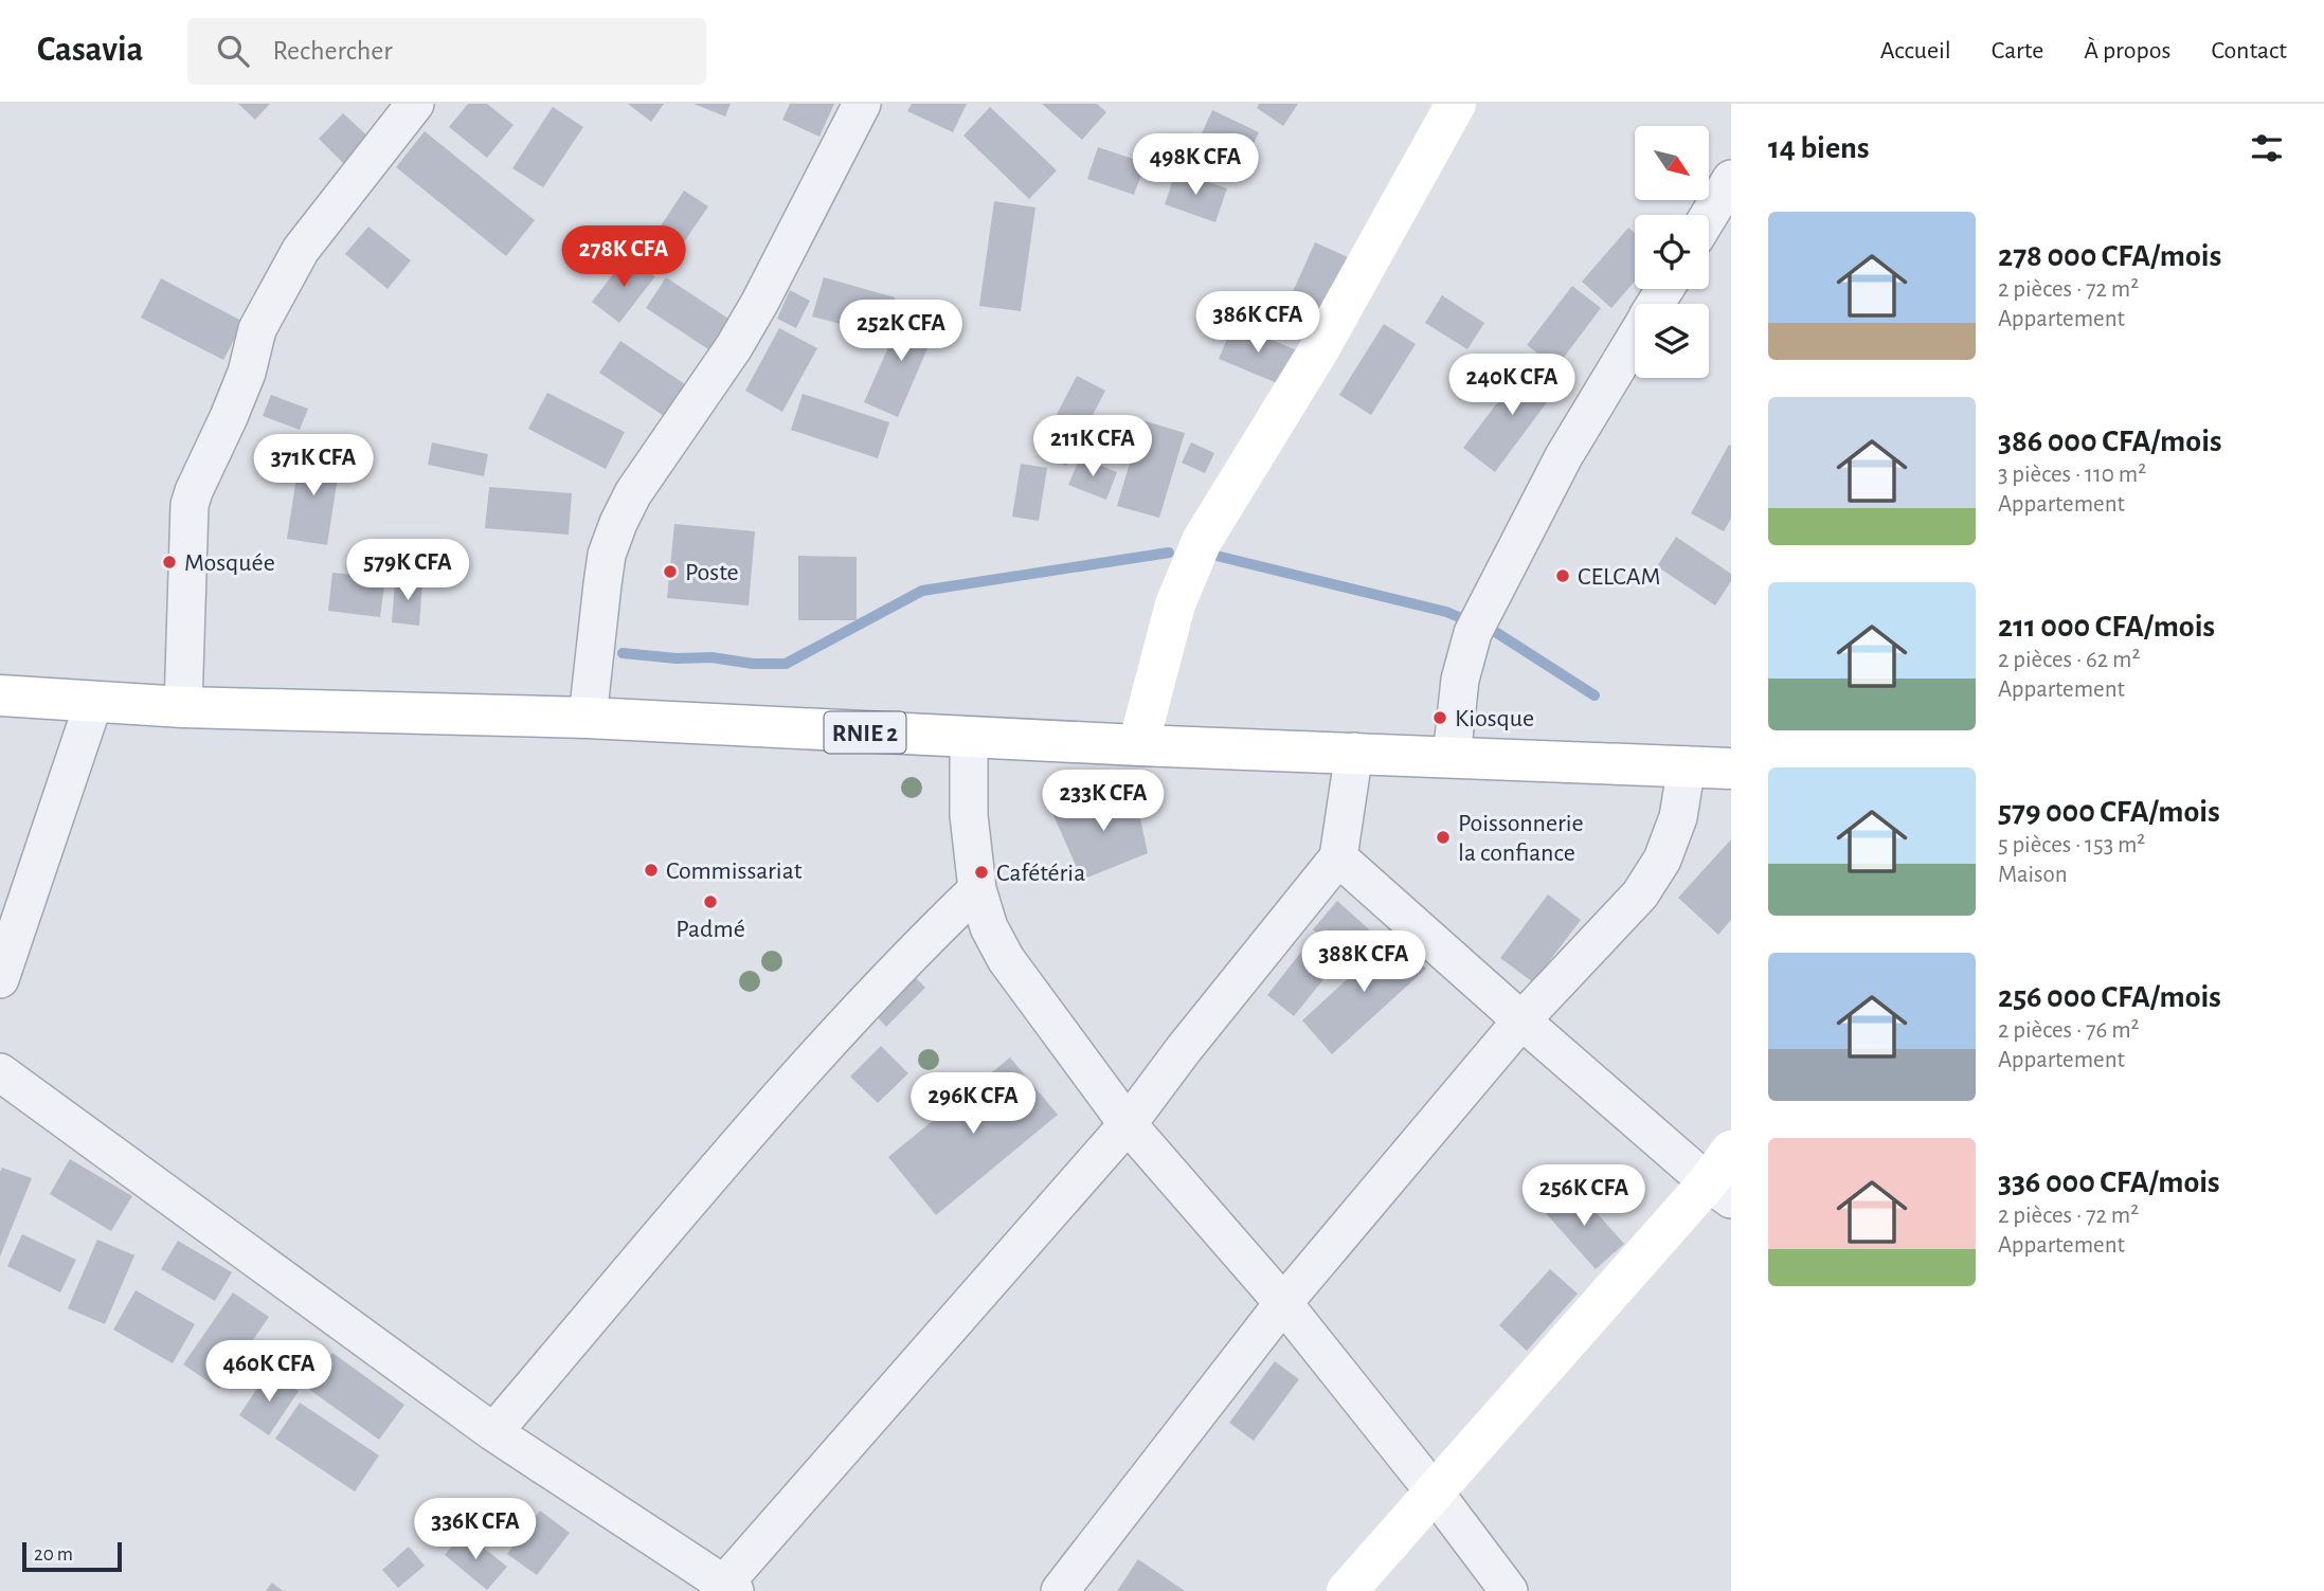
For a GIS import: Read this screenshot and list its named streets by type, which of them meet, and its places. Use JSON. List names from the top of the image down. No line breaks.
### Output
{"streets":{"main road":["RNIE 2"]},"places":["Mosquée","Poste","CELCAM","Kiosque","Poissonnerie la confiance","Commissariat","Cafétéria","Padmé"],"scale_bar":"20 m","north":"bottom right","page":{"header":"Casavia","search":"Rechercher","nav":["Accueil","Carte","À propos","Contact"],"heading":"14 biens","price":["498K CFA","278K CFA","386K CFA","252K CFA","240K CFA","211K CFA","371K CFA","579K CFA","233K CFA","388K CFA","296K CFA","256K CFA","460K CFA","336K CFA"],"list":[{"name":"278 000 CFA/mois","note":"2 pièces · 72 m² · Appartement"},{"name":"386 000 CFA/mois","note":"3 pièces · 110 m² · Appartement"},{"name":"211 000 CFA/mois","note":"2 pièces · 62 m² · Appartement"},{"name":"579 000 CFA/mois","note":"5 pièces · 153 m² · Maison"},{"name":"256 000 CFA/mois","note":"2 pièces · 76 m² · Appartement"},{"name":"336 000 CFA/mois","note":"2 pièces · 72 m² · Appartement"}],"scale":"20 m"}}
